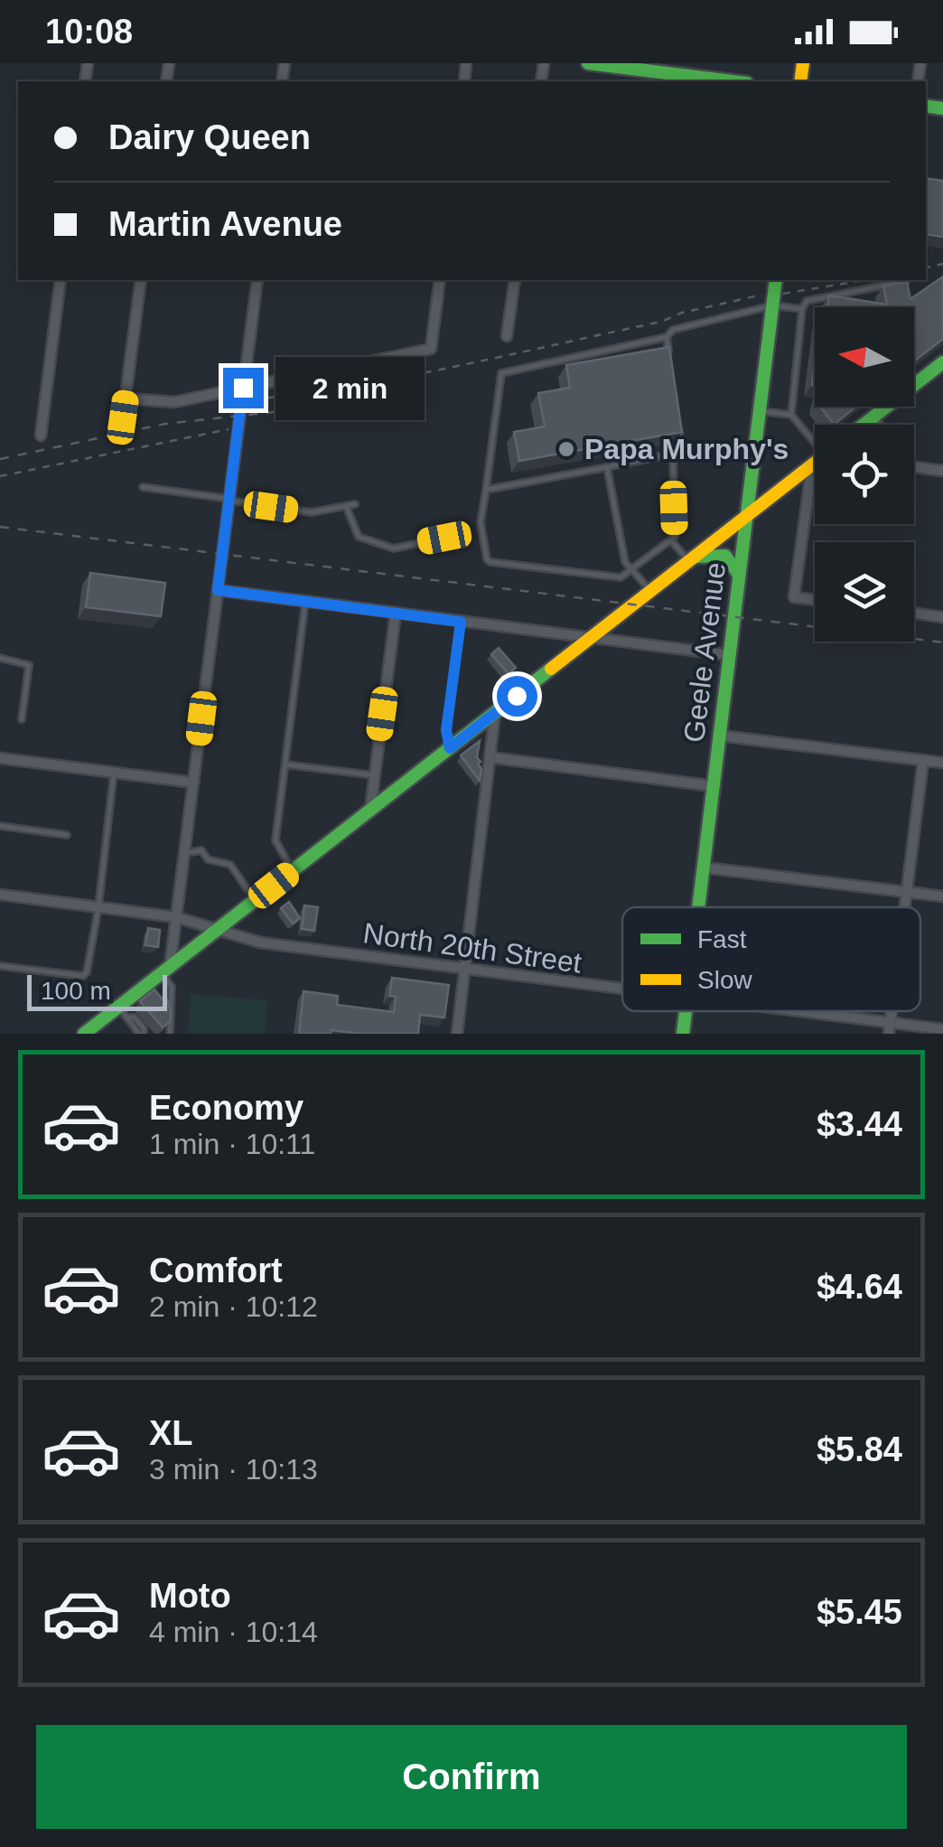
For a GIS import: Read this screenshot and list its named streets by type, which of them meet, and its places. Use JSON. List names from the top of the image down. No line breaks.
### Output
{"streets":{"main road":["Geele Avenue"],"street":["North 20th Street"]},"places":["Papa Murphy's"],"legend":["Fast","Slow"],"scale_bar":"100 m","north":"left","page":{"status":"10:08","banner":["Dairy Queen","Martin Avenue"],"bubble":"2 min","scale":"100 m","list":[{"name":"Economy","note":"1 min · 10:11","value":"$3.44"},{"name":"Comfort","note":"2 min · 10:12","value":"$4.64"},{"name":"XL","note":"3 min · 10:13","value":"$5.84"},{"name":"Moto","note":"4 min · 10:14","value":"$5.45"}],"buttons":"Confirm"}}
